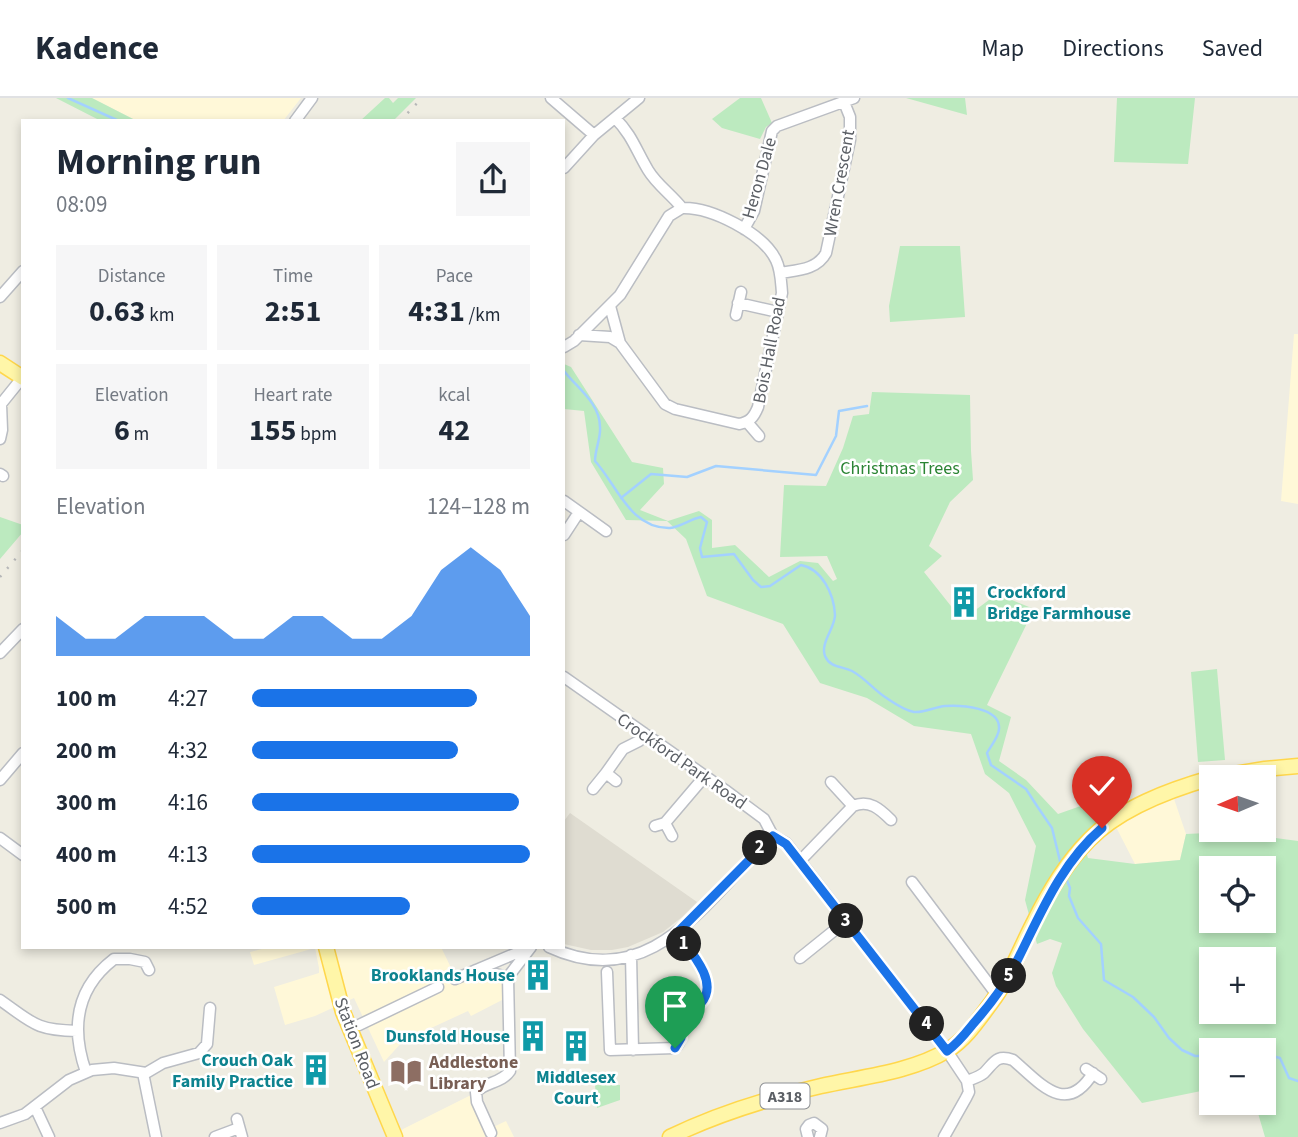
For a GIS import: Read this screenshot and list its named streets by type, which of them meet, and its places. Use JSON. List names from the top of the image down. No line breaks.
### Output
{"streets":{"main road":["Station Road","A318"],"street":["Heron Dale","Wren Crescent","Bois Hall Road","Crockford Park Road"]},"crossings":[["Heron Dale","Wren Crescent"],["Heron Dale","Bois Hall Road"],["Wren Crescent","Bois Hall Road"],["Crockford Park Road","A318"]],"parks":["Christmas Trees"],"places":{"building":["Crockford Bridge Farmhouse","Brooklands House","Dunsfold House","Middlesex Court","Crouch Oak Family Practice"],"library":["Addlestone Library"]},"north":"left","page":{"header":"Kadence","nav":["Map","Directions","Saved"],"heading":["Morning run","08:09"],"stats":[["Distance","0.63 km"],["Time","2:51"],["Pace","4:31 /km"],["Elevation","6 m"],["Heart rate","155 bpm"],["kcal","42"]],"chart":["Elevation","124–128 m"],"list":[{"name":"100 m","note":"4:27"},{"name":"200 m","note":"4:32"},{"name":"300 m","note":"4:16"},{"name":"400 m","note":"4:13"},{"name":"500 m","note":"4:52"}],"map_buttons":["+","−"],"pins":["2","3","1","5","4"]}}
